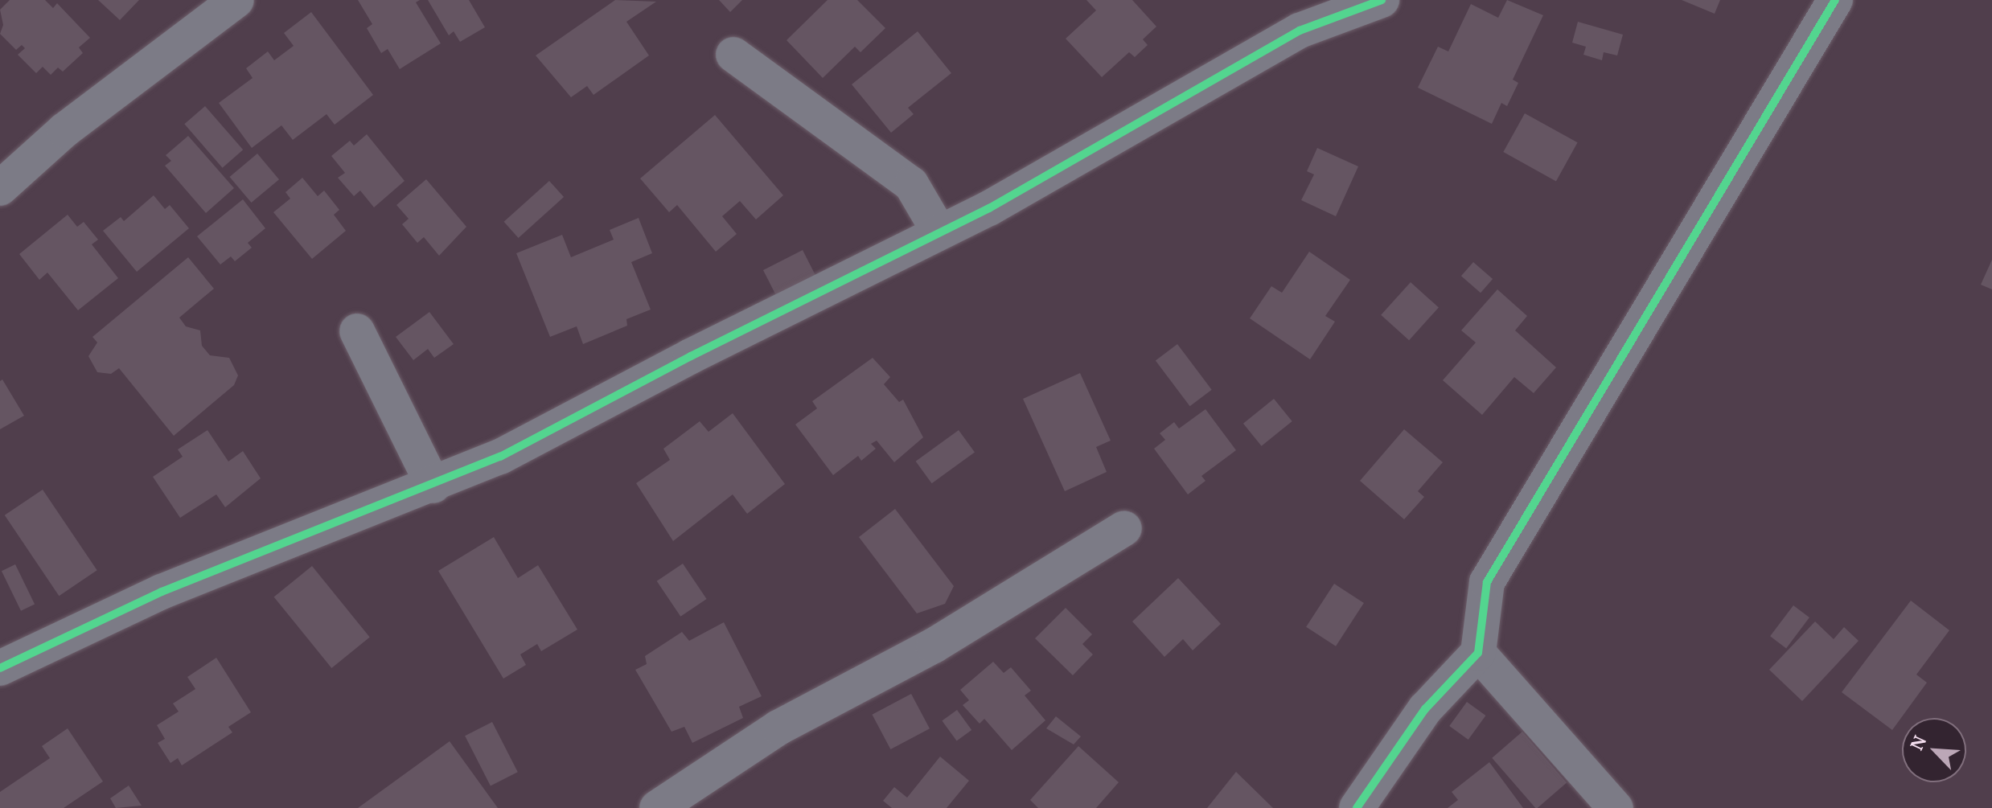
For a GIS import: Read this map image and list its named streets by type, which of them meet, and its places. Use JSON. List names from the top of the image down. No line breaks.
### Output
{"north":"top left"}
